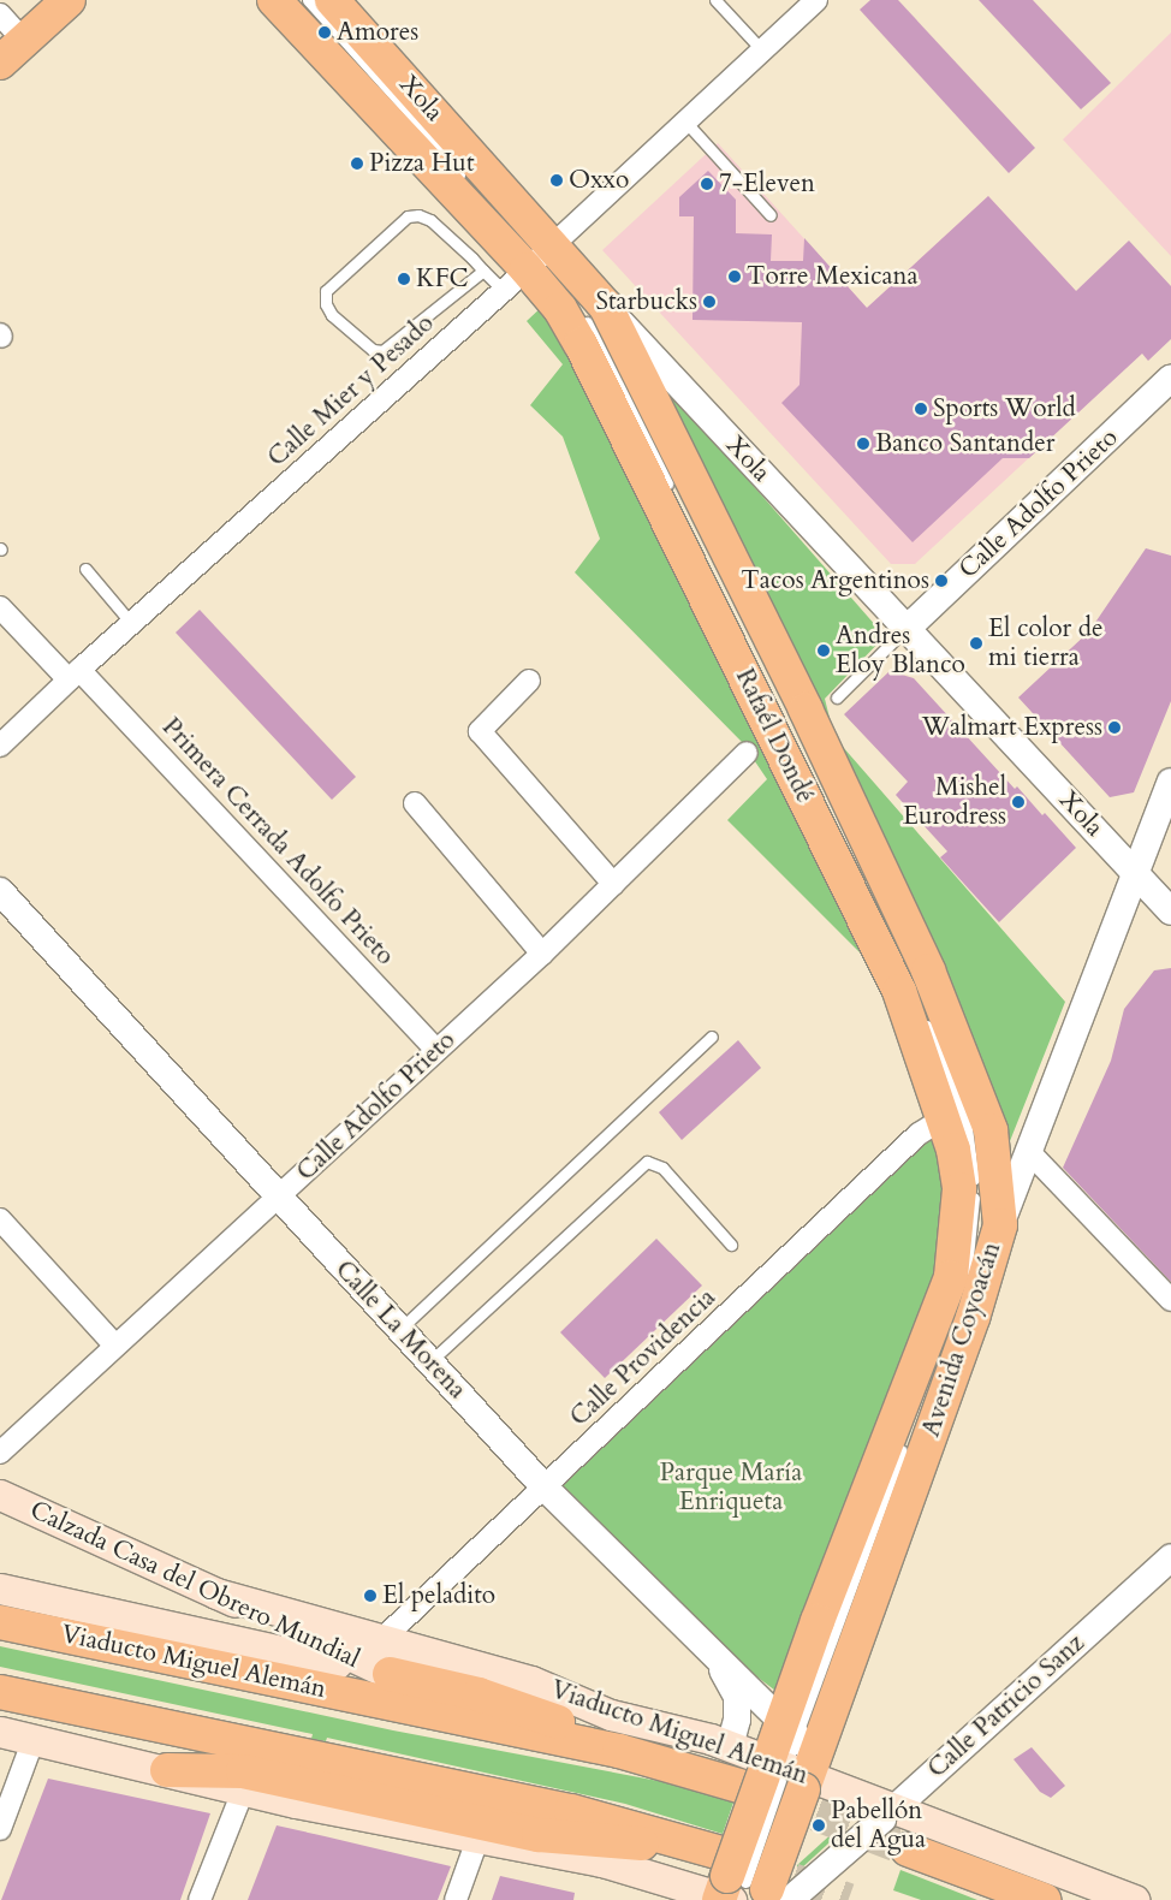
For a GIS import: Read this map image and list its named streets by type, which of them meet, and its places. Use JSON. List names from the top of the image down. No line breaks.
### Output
{"streets":{"main road":["Xola","Rafaél Dondé","Avenida Coyoacán","Calzada Casa del Obrero Mundial","Viaducto Miguel Alemán"],"street":["Calle Mier y Pesado","Calle Adolfo Prieto","Primera Cerrada Adolfo Prieto","Calle La Morena","Calle Providencia","Calle Patricio Sanz"]},"crossings":[["Xola","Calle Mier y Pesado"],["Xola","Calle Adolfo Prieto"],["Xola","Rafaél Dondé"],["Xola","Avenida Coyoacán"],["Calle Mier y Pesado","Rafaél Dondé"],["Calle Mier y Pesado","Primera Cerrada Adolfo Prieto"],["Calle Adolfo Prieto","Primera Cerrada Adolfo Prieto"],["Calle Adolfo Prieto","Calle La Morena"],["Rafaél Dondé","Avenida Coyoacán"],["Rafaél Dondé","Calle Providencia"],["Calle La Morena","Avenida Coyoacán"],["Calle La Morena","Calle Providencia"],["Calle La Morena","Viaducto Miguel Alemán"],["Avenida Coyoacán","Viaducto Miguel Alemán"],["Avenida Coyoacán","Calle Patricio Sanz"],["Calle Providencia","Viaducto Miguel Alemán"],["Calzada Casa del Obrero Mundial","Viaducto Miguel Alemán"],["Viaducto Miguel Alemán","Calle Patricio Sanz"]],"parks":["Parque María Enriqueta"],"places":["Amores","Pizza Hut","Oxxo","7-Eleven","Torre Mexicana","KFC","Starbucks","Sports World","Banco Santander","Tacos Argentinos","El color de mi tierra","Andres Eloy Blanco","Walmart Express","Mishel Eurodress","El peladito","Pabellón del Agua"]}
